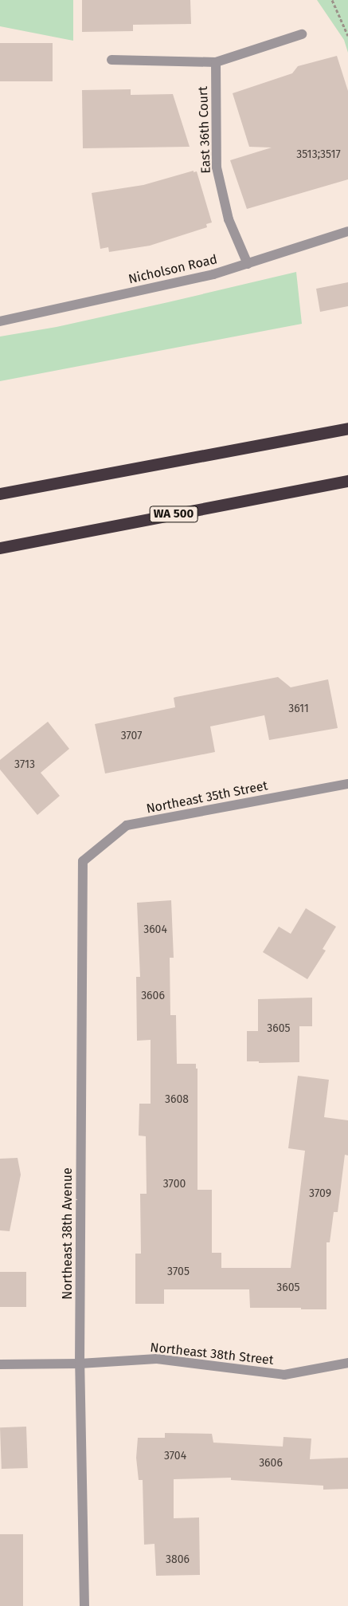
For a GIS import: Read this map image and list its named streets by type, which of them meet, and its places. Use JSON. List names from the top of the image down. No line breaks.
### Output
{"streets":{"highway":["WA 500"],"street":["East 36th Court","Nicholson Road","Northeast 35th Street","Northeast 38th Avenue","Northeast 38th Street"]},"crossings":[["East 36th Court","Nicholson Road"],["Northeast 35th Street","Northeast 38th Avenue"],["Northeast 38th Avenue","Northeast 38th Street"]],"house_numbers":["3513;3517","3611","3707","3713","3604","3606","3605","3608","3700","3709","3705","3605","3704","3606","3806"]}
